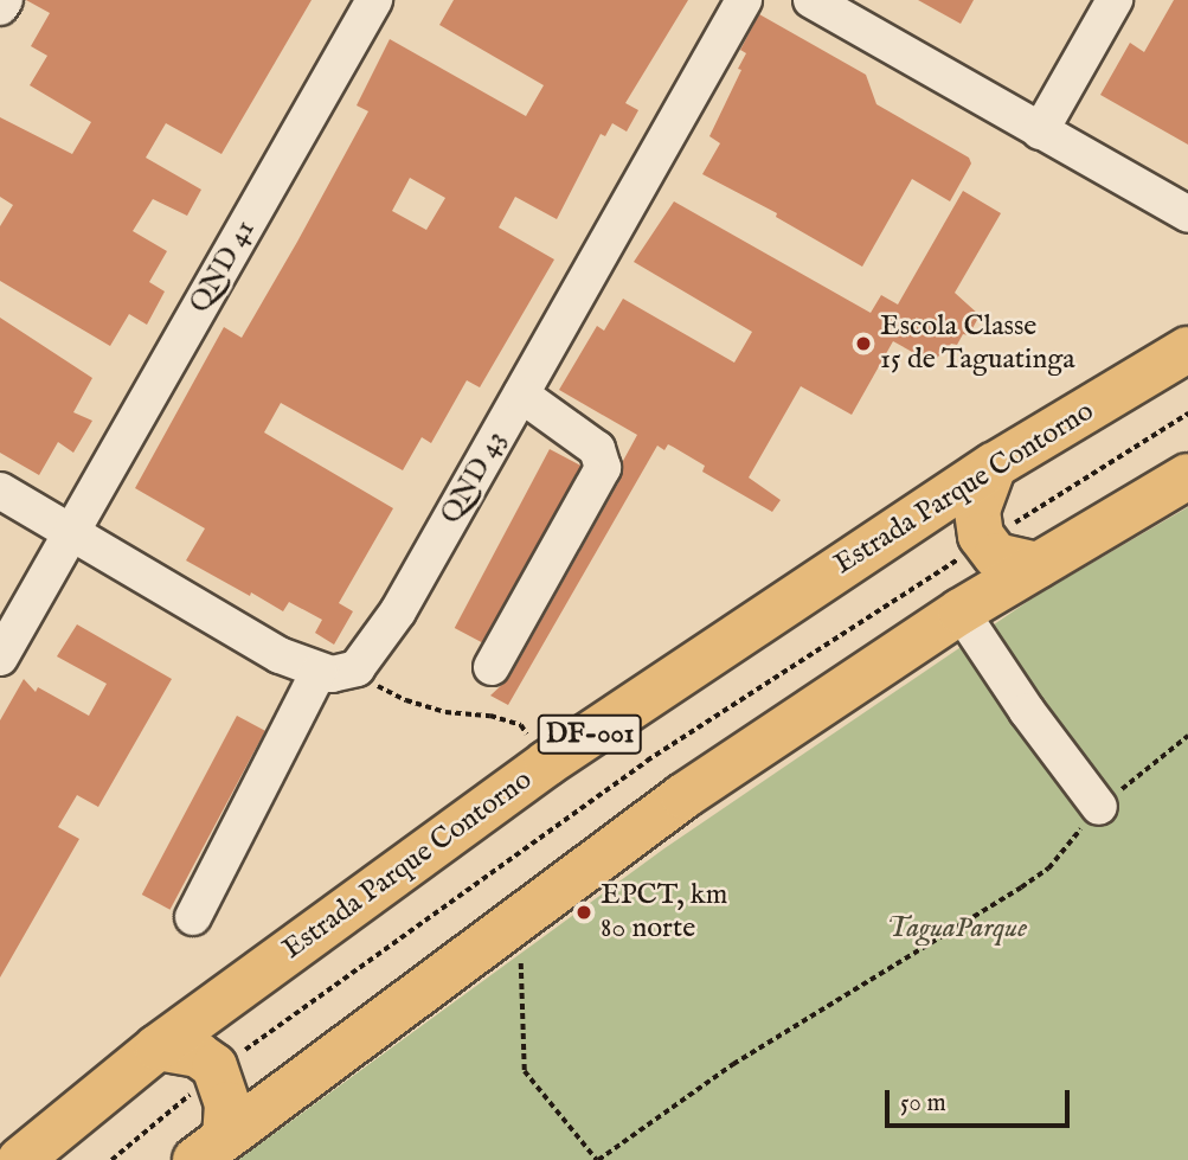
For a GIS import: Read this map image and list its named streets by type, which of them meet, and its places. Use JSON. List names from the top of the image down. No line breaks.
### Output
{"streets":{"highway":["Estrada Parque Contorno","DF-001"],"street":["QND 41","QND 43"]},"parks":["TaguaParque"],"places":["Escola Classe 15 de Taguatinga","EPCT, km 80 norte"],"scale_bar":"50 m"}
